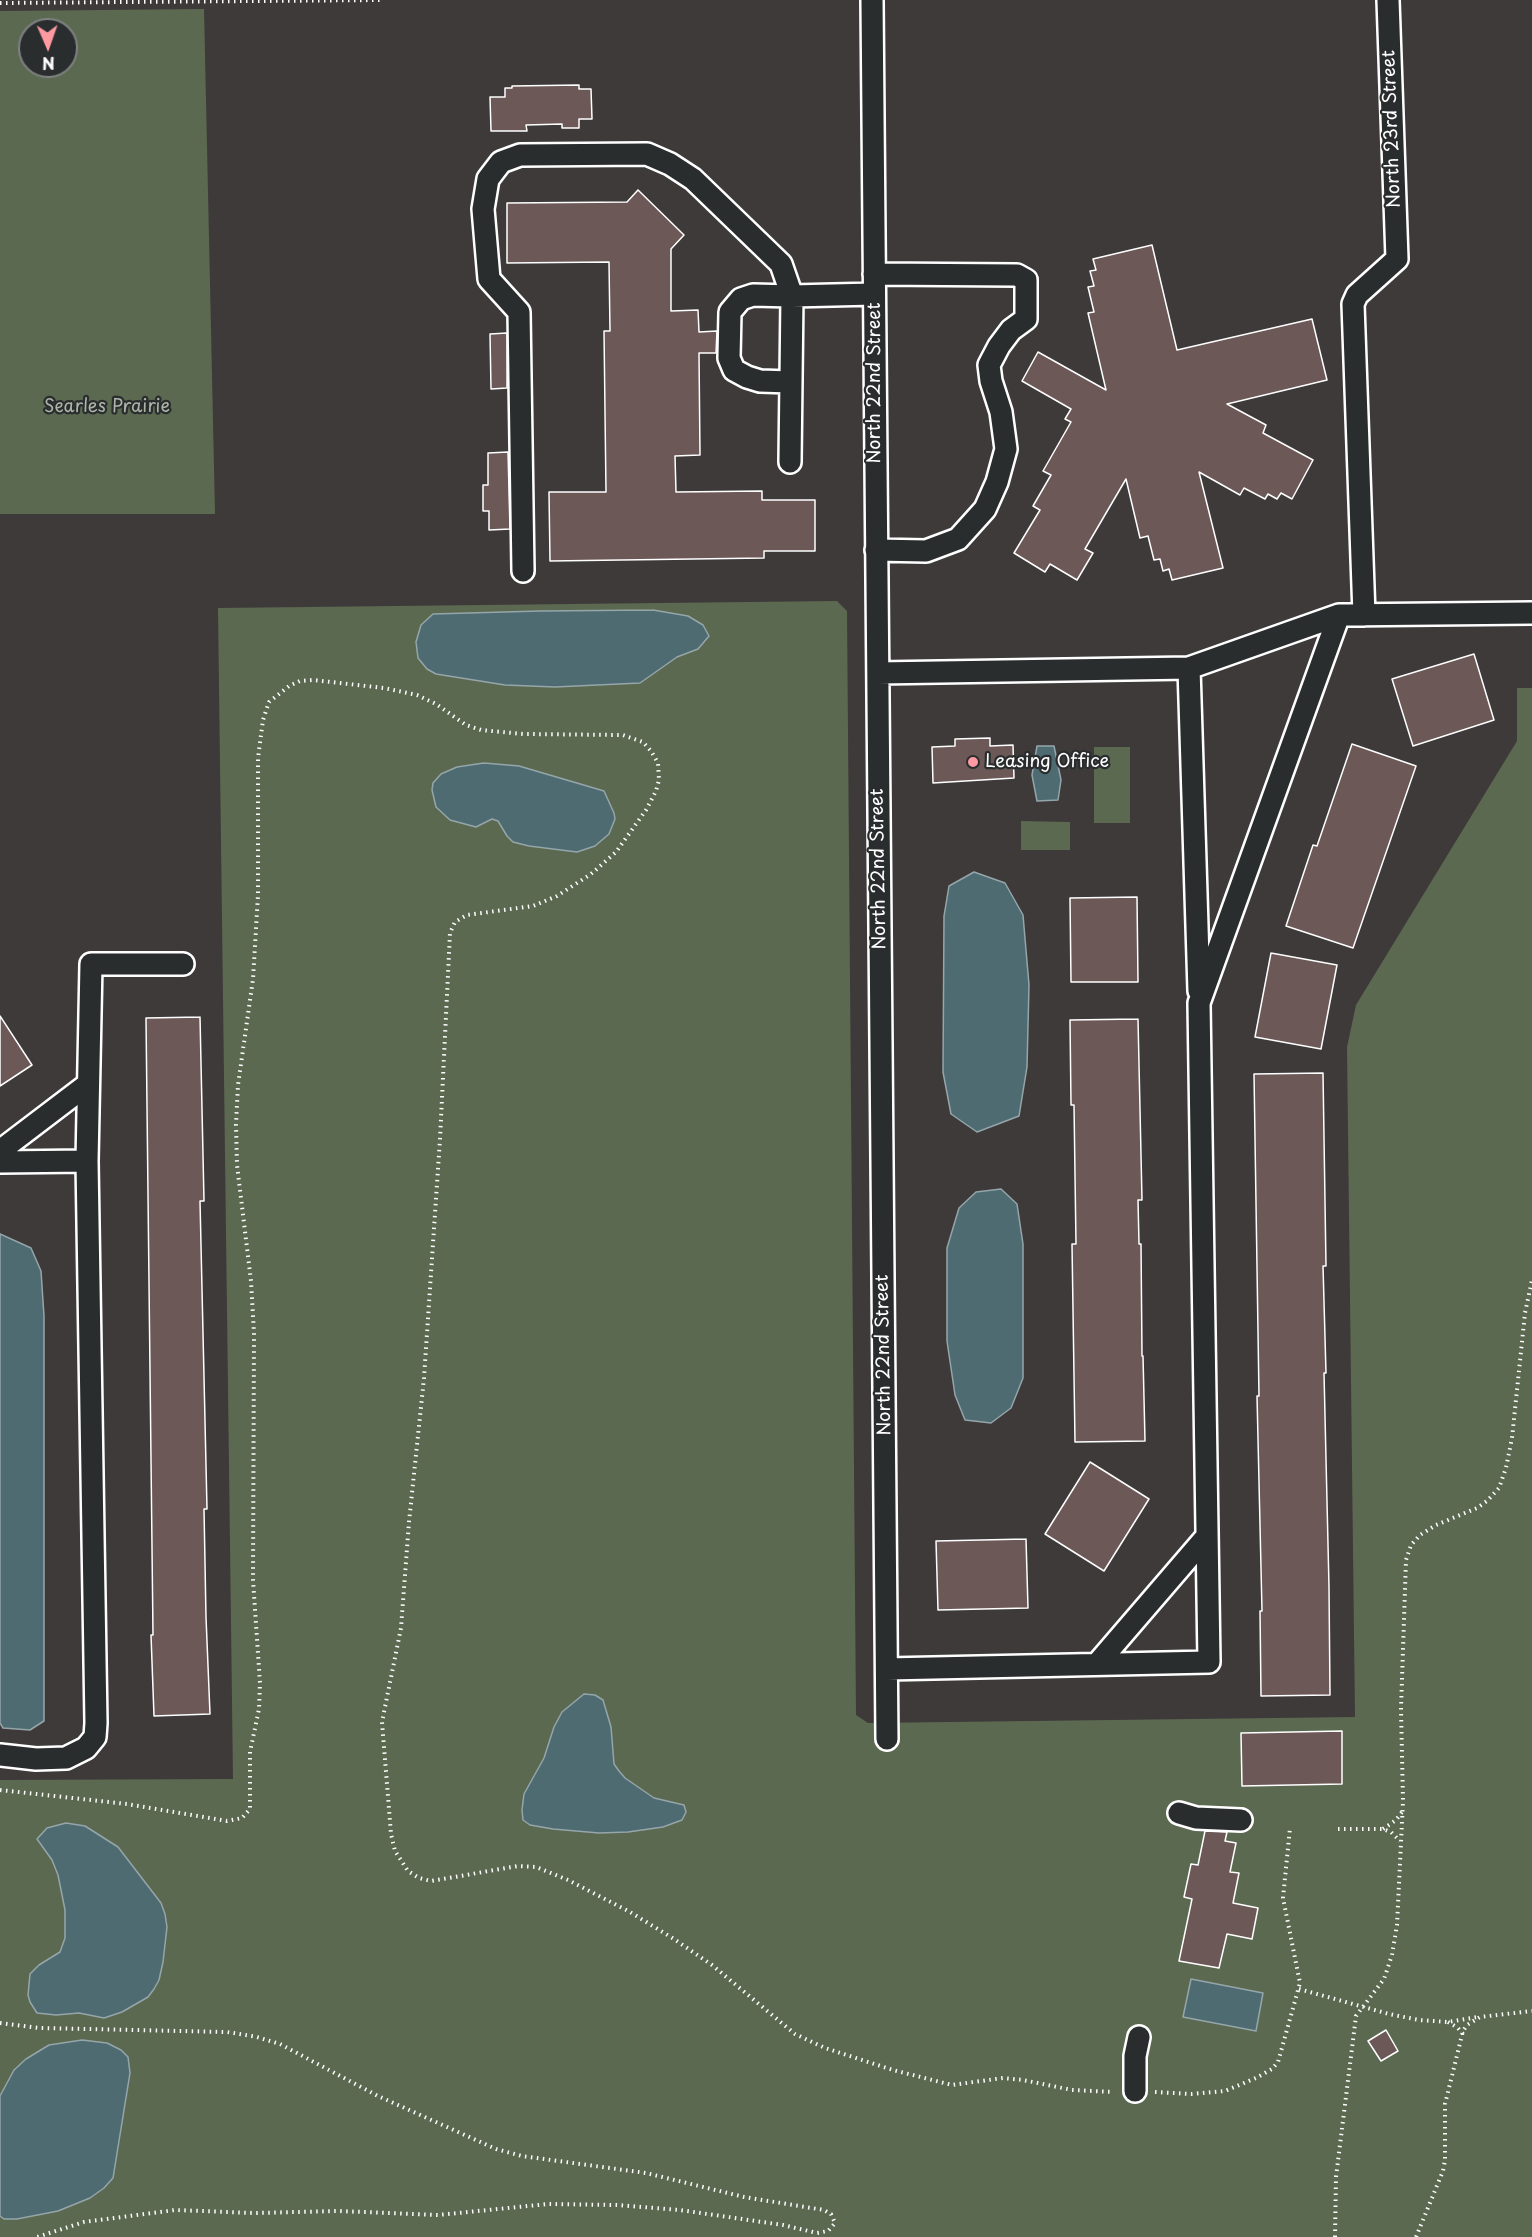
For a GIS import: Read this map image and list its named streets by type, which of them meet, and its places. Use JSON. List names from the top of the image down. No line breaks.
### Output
{"streets":{"street":["North 23rd Street","North 22nd Street"]},"parks":["Searles Prairie"],"places":["Leasing Office"],"north":"bottom"}
